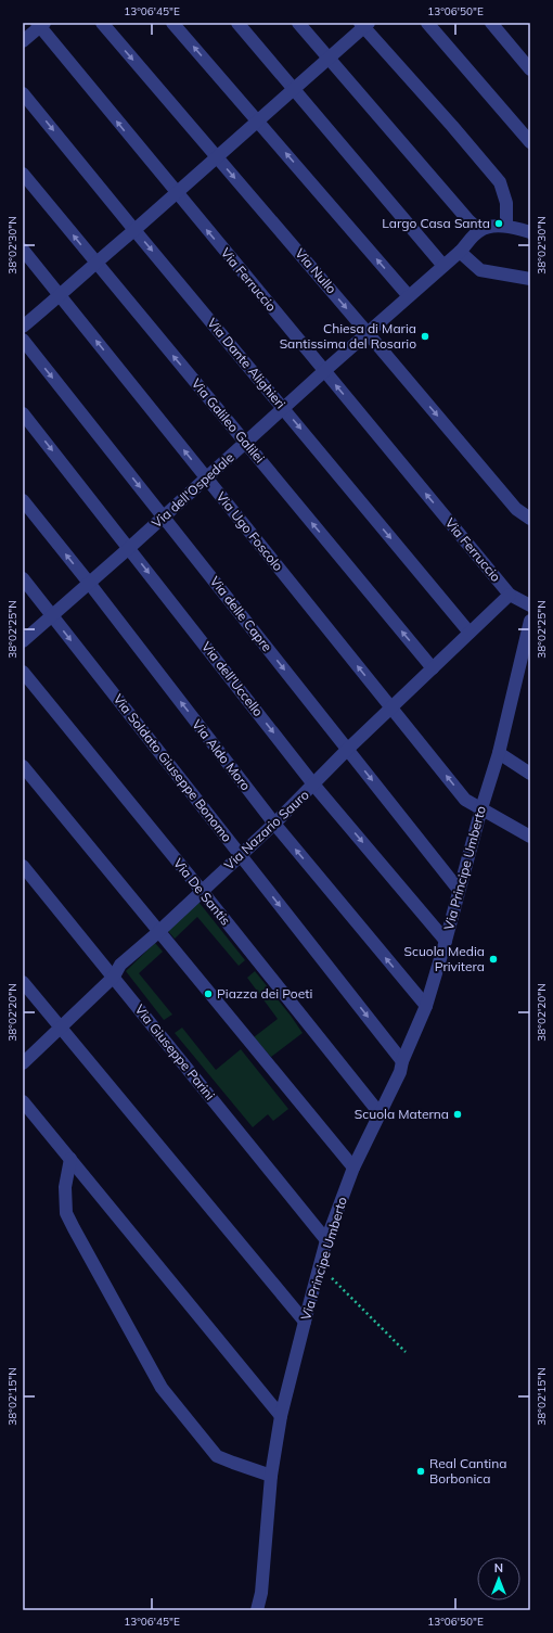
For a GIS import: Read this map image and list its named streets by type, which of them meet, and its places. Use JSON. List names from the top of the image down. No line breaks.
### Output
{"streets":{"street":["Via Nullo","Via Ferruccio","Via Dante Alighieri","Via Galileo Galilei","Via dell'Ospedale","Via Ugo Foscolo","Via delle Capre","Via dell'Uccello","Via Aldo Moro","Via Soldato Giuseppe Bonomo","Via Nazario Sauro","Via Principe Umberto","Via De Santis","Via Giuseppe Parini"]},"crossings":[["Via Nullo","Via dell'Ospedale"],["Via Ferruccio","Via dell'Ospedale"],["Via Ferruccio","Via Nazario Sauro"],["Via Dante Alighieri","Via dell'Ospedale"],["Via Dante Alighieri","Via Nazario Sauro"],["Via Galileo Galilei","Via dell'Ospedale"],["Via Galileo Galilei","Via Nazario Sauro"],["Via dell'Ospedale","Via Ugo Foscolo"],["Via dell'Ospedale","Via delle Capre"],["Via dell'Ospedale","Via dell'Uccello"],["Via dell'Ospedale","Via Aldo Moro"],["Via dell'Ospedale","Via Soldato Giuseppe Bonomo"],["Via Ugo Foscolo","Via Nazario Sauro"],["Via Ugo Foscolo","Via Principe Umberto"],["Via delle Capre","Via Nazario Sauro"],["Via delle Capre","Via Principe Umberto"],["Via dell'Uccello","Via Nazario Sauro"],["Via dell'Uccello","Via Principe Umberto"],["Via Aldo Moro","Via Nazario Sauro"],["Via Aldo Moro","Via Principe Umberto"],["Via Soldato Giuseppe Bonomo","Via Nazario Sauro"],["Via Soldato Giuseppe Bonomo","Via Principe Umberto"],["Via Nazario Sauro","Via De Santis"],["Via Nazario Sauro","Via Giuseppe Parini"],["Via Principe Umberto","Via De Santis"],["Via Principe Umberto","Via Giuseppe Parini"]],"one_way":["Via Dante Alighieri","Via Galileo Galilei","Via Ugo Foscolo","Via delle Capre","Via dell'Uccello","Via Aldo Moro"],"places":["Largo Casa Santa","Chiesa di Maria Santissima del Rosario","Scuola Media Privitera","Piazza dei Poeti","Scuola Materna","Real Cantina Borbonica"],"north":"top","coordinates":["13°06'45\"E","13°06'50\"E","38°02'30\"N","38°02'25\"N","38°02'20\"N","38°02'15\"N"]}
